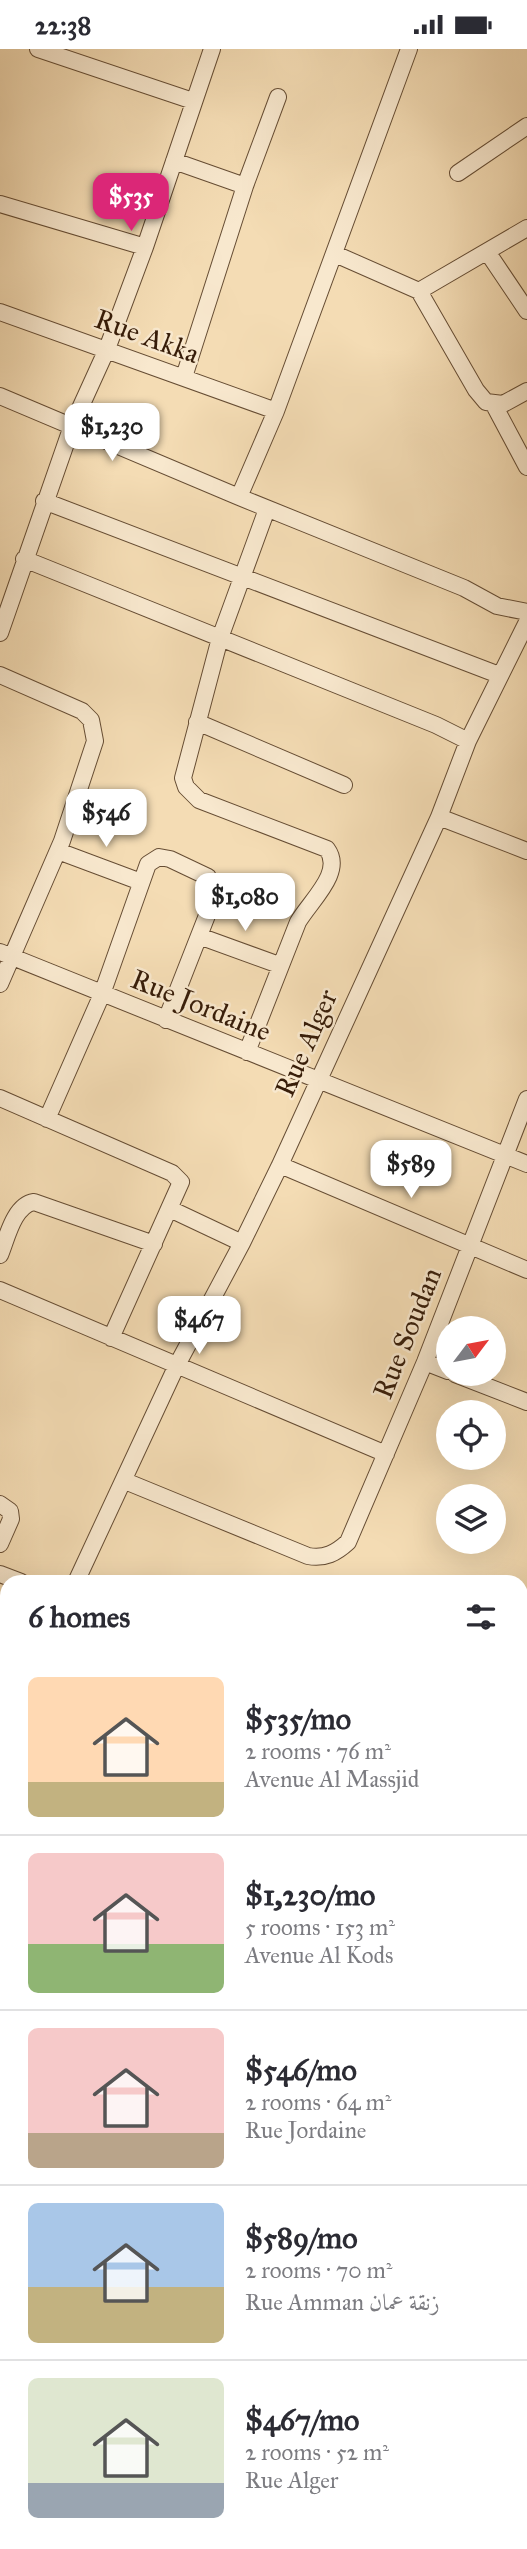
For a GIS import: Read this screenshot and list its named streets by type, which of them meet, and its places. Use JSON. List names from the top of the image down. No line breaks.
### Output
{"streets":{"street":["Rue Akka","Rue Jordaine","Rue Alger","Rue Soudan"]},"crossings":[["Rue Jordaine","Rue Alger"],["Rue Jordaine","Rue Soudan"],["Rue Alger","Rue Soudan"]],"north":"top right","page":{"status":"22:38","price":["$535","$1,230","$546","$1,080","$589","$467"],"heading":"6 homes","list":[{"name":"$535/mo","note":"2 rooms · 76 m² · Avenue Al Massjid"},{"name":"$1,230/mo","note":"5 rooms · 153 m² · Avenue Al Kods"},{"name":"$546/mo","note":"2 rooms · 64 m² · Rue Jordaine"},{"name":"$589/mo","note":"2 rooms · 70 m² · Rue Amman زنقة عمان"},{"name":"$467/mo","note":"2 rooms · 52 m² · Rue Alger"}]}}
